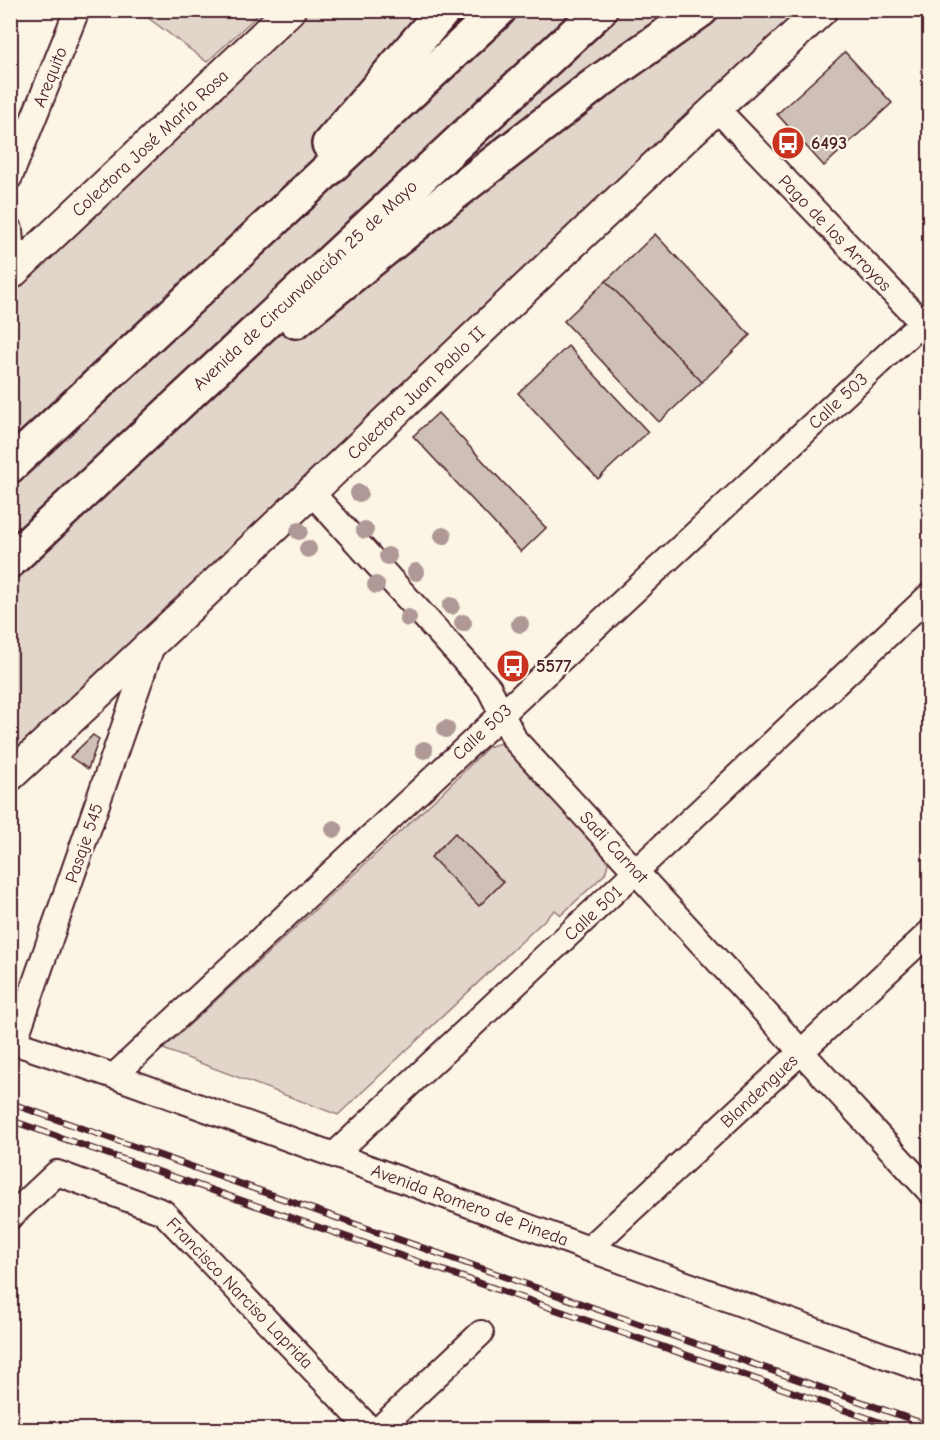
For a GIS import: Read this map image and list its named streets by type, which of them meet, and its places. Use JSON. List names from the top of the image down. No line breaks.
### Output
{"streets":{"highway":["Avenida de Circunvalación 25 de Mayo"],"main road":["Colectora José María Rosa","Colectora Juan Pablo II"],"street":["Arequito","Pago de los Arroyos","Calle 503","Pasaje 545","Sadi Carnot","Calle 501","Blandengues","Avenida Romero de Pineda","Francisco Narciso Laprida"]},"crossings":[["Pago de los Arroyos","Colectora Juan Pablo II"],["Pago de los Arroyos","Calle 503"],["Colectora Juan Pablo II","Pasaje 545"],["Colectora Juan Pablo II","Sadi Carnot"],["Calle 503","Sadi Carnot"],["Calle 503","Avenida Romero de Pineda"],["Pasaje 545","Avenida Romero de Pineda"],["Sadi Carnot","Calle 501"],["Sadi Carnot","Blandengues"],["Calle 501","Avenida Romero de Pineda"],["Blandengues","Avenida Romero de Pineda"]],"places":{"bus stop":["6493","5577"]}}
